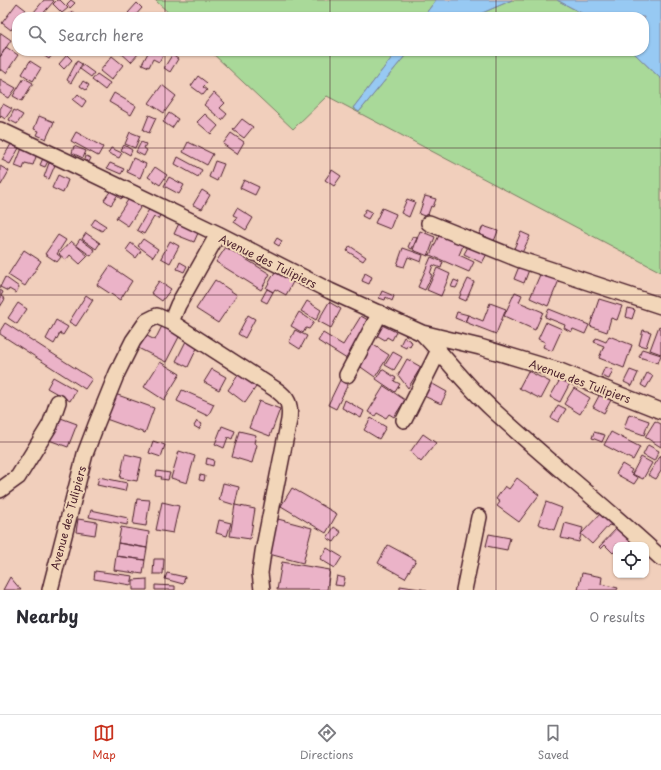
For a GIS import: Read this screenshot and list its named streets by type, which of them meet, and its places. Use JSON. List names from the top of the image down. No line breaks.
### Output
{"streets":{"street":["Avenue des Tulipiers"]},"page":{"search":"Search here","heading":["Nearby","0 results"],"nav":["Map","Directions","Saved"]}}
